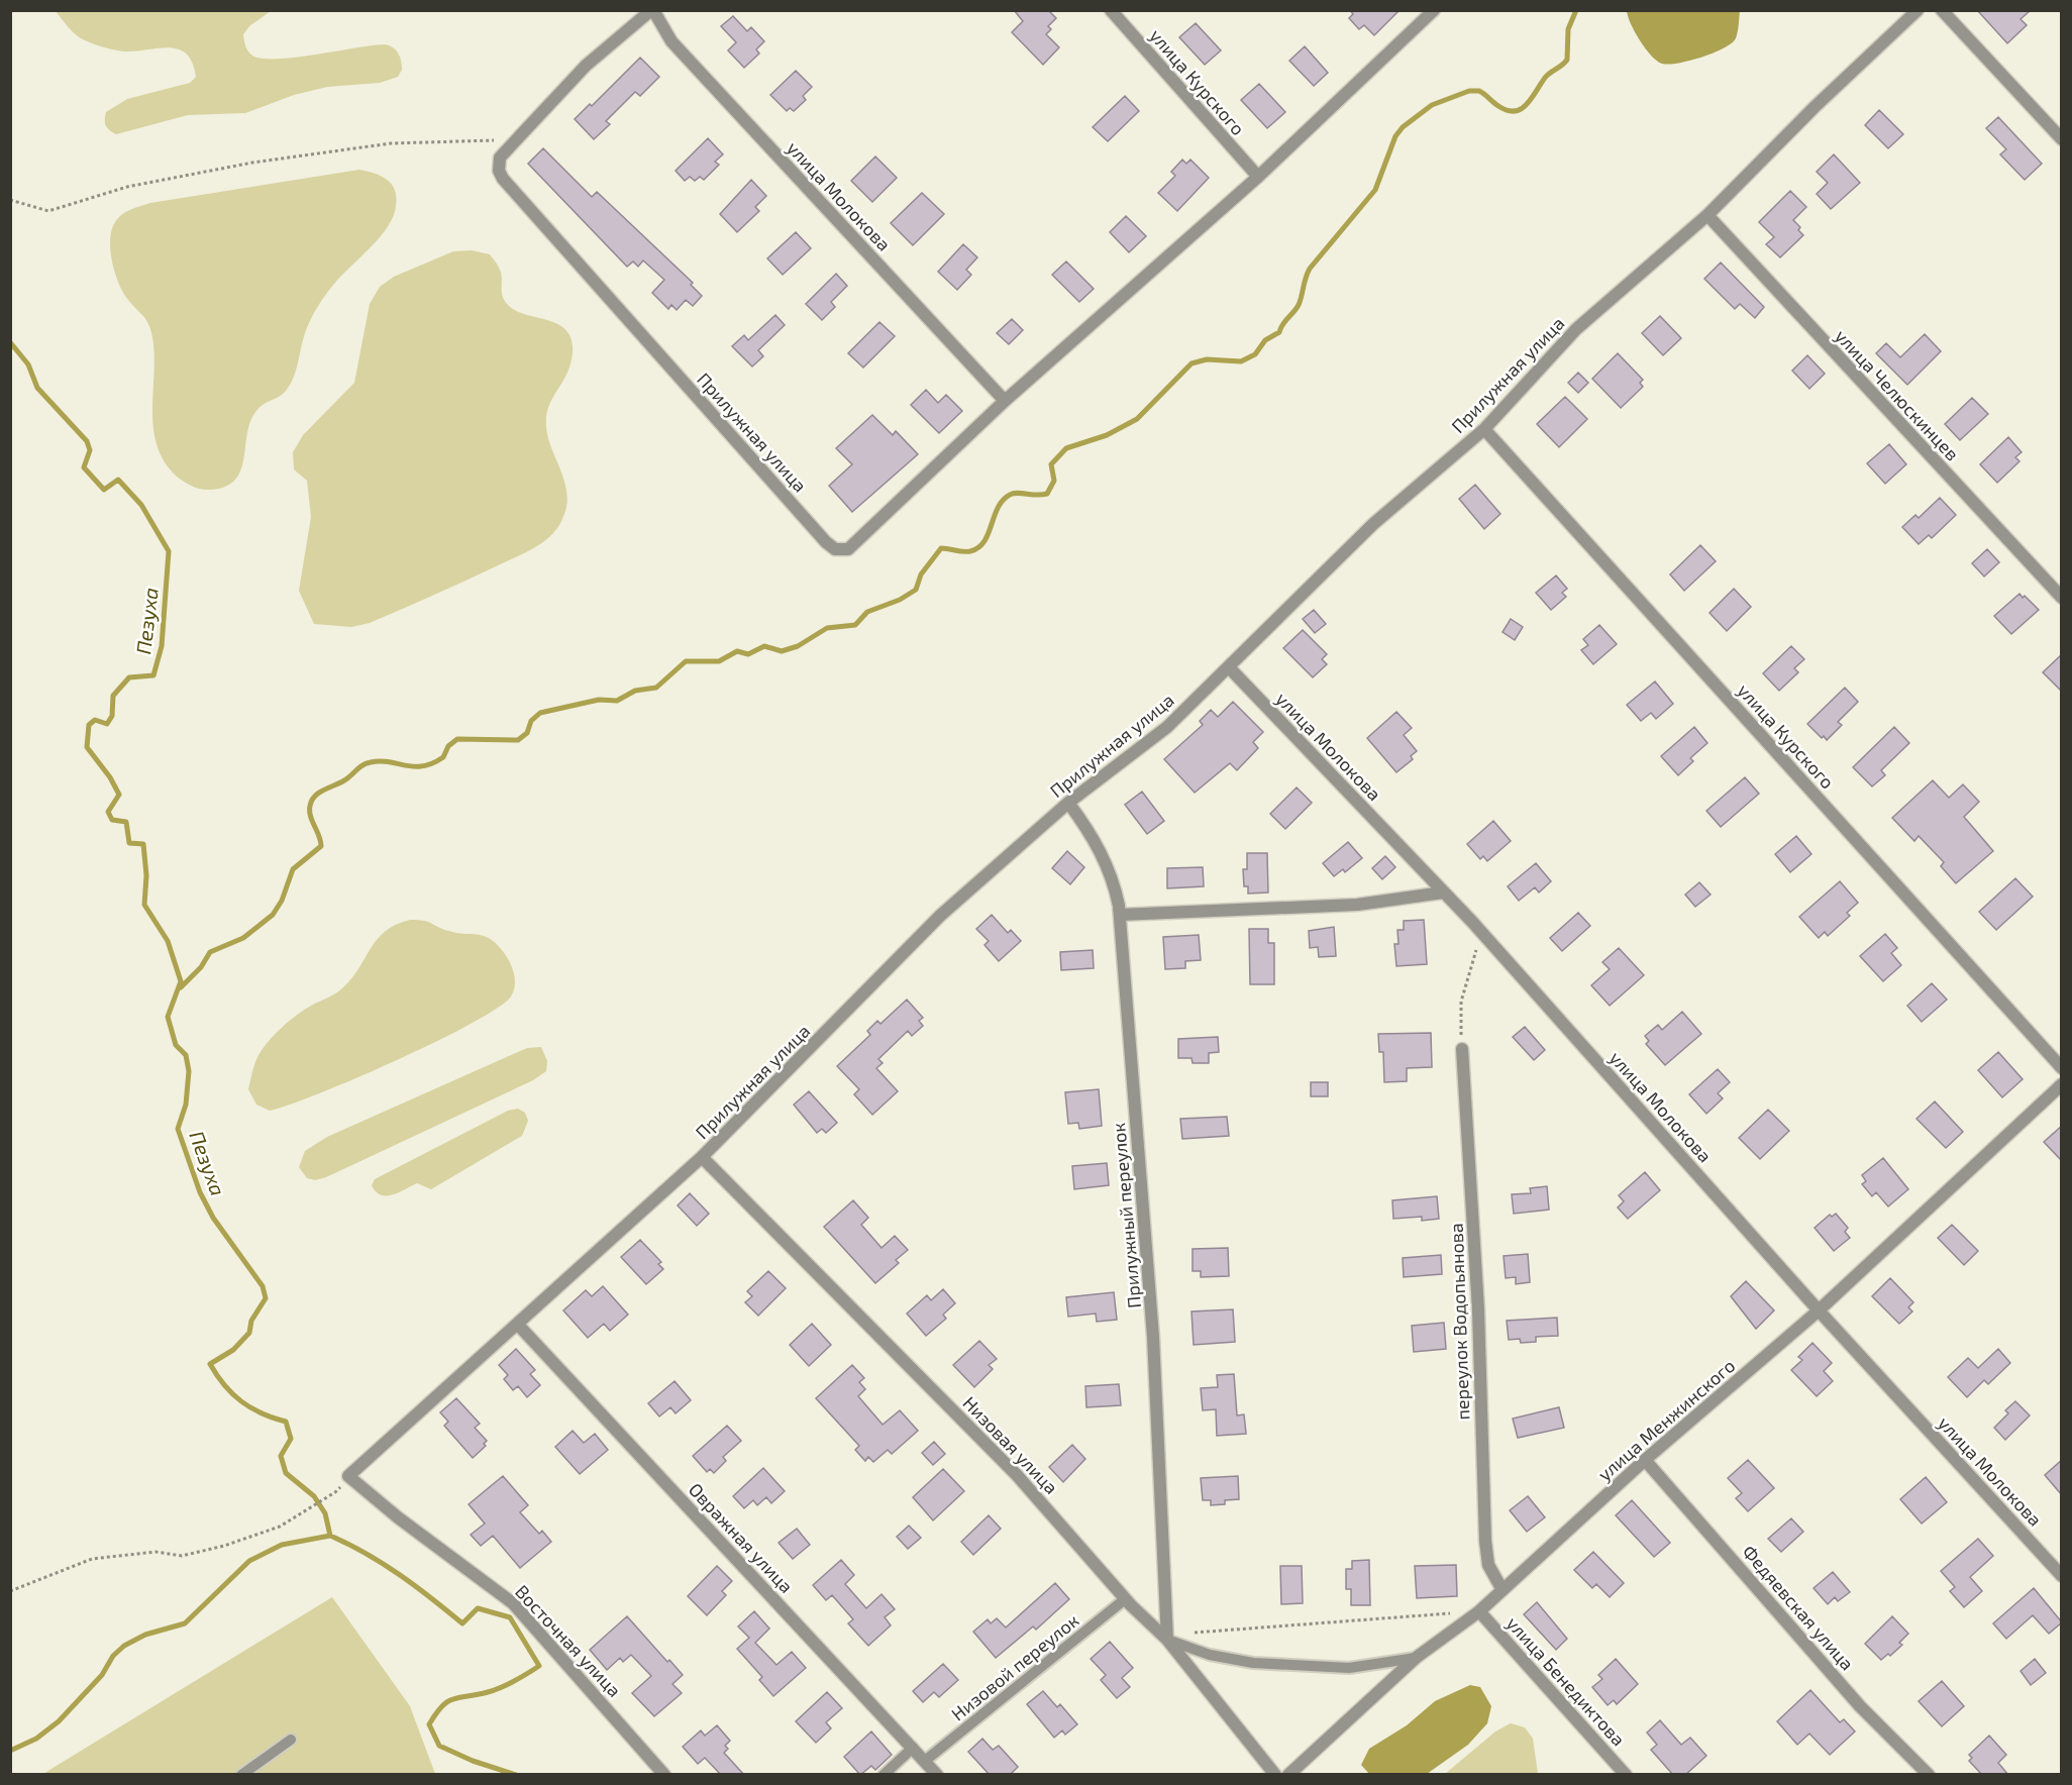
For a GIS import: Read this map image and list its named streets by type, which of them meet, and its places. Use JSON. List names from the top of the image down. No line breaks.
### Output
{"streets":{"street":["улица Курского","улица Молокова","Прилужная улица","улица Челюскинцев","Прилужный переулок","переулок Водопьянова","улица Менжинского","Низовая улица","Овражная улица","Федяевская улица","Восточная улица","улица Бенедиктова"],"lane":["Низовой переулок"]},"crossings":[["улица Курского","Прилужная улица"],["улица Молокова","Прилужная улица"],["улица Молокова","улица Менжинского"],["Прилужная улица","улица Челюскинцев"],["Прилужная улица","Прилужный переулок"],["Прилужная улица","Низовая улица"],["Прилужная улица","Овражная улица"],["Прилужная улица","Восточная улица"],["Прилужный переулок","Низовая улица"],["переулок Водопьянова","улица Менжинского"],["улица Менжинского","Федяевская улица"],["улица Менжинского","улица Бенедиктова"],["Низовая улица","Низовой переулок"],["Овражная улица","Низовой переулок"]],"water":["Пезуха"]}
